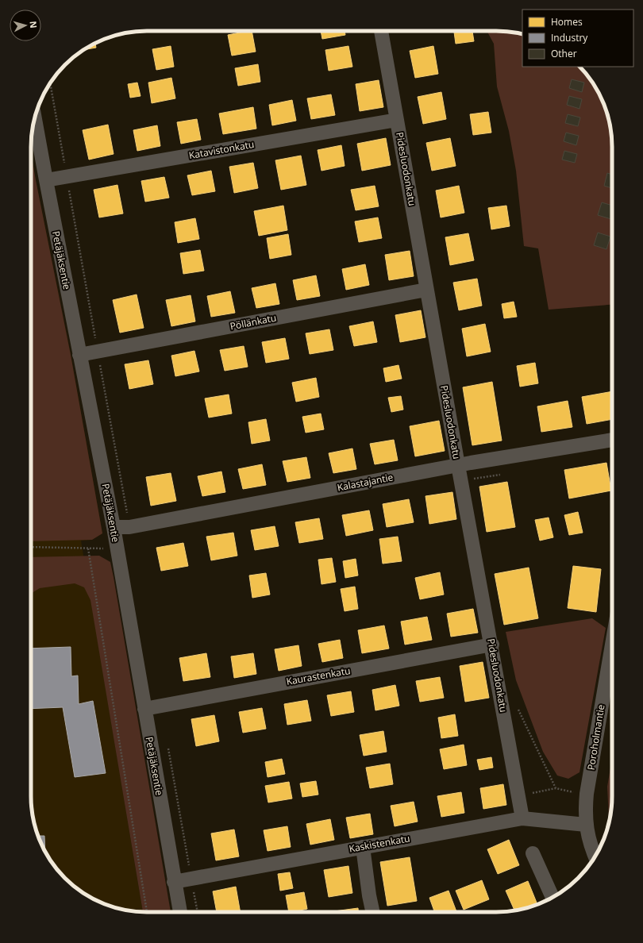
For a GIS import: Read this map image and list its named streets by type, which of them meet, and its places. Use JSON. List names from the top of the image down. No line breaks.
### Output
{"streets":{"street":["Katavistonkatu","Pidesluodonkatu","Petäjäksentie","Pöllänkatu","Kalastajantie","Kaurastenkatu","Poroholmantie","Kaskistenkatu"]},"crossings":[["Katavistonkatu","Pidesluodonkatu"],["Katavistonkatu","Petäjäksentie"],["Pidesluodonkatu","Pöllänkatu"],["Pidesluodonkatu","Kalastajantie"],["Pidesluodonkatu","Kaurastenkatu"],["Pidesluodonkatu","Kaskistenkatu"],["Petäjäksentie","Pöllänkatu"],["Petäjäksentie","Kalastajantie"],["Petäjäksentie","Kaurastenkatu"],["Petäjäksentie","Kaskistenkatu"],["Poroholmantie","Kaskistenkatu"]],"legend":["Homes","Industry","Other"],"north":"right"}
